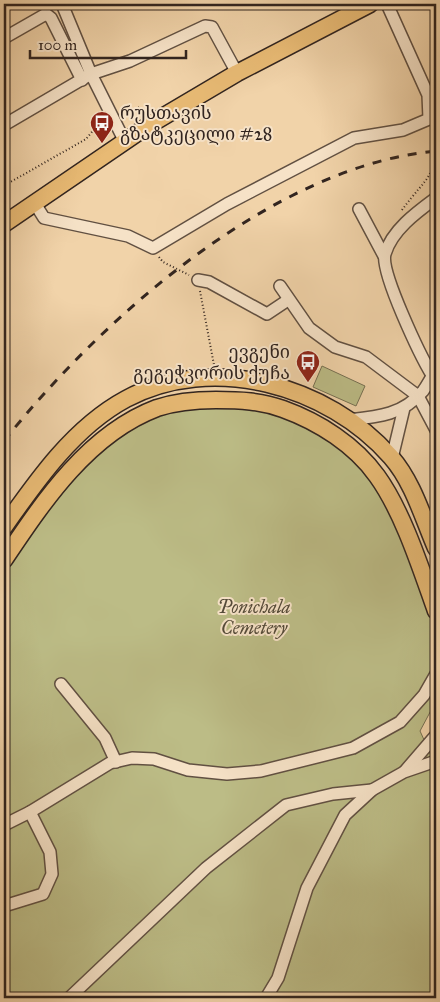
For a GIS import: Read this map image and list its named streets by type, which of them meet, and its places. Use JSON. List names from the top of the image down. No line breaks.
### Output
{"parks":["Ponichala Cemetery"],"places":{"bus stop":["რუსთავის გზატკეცილი #28","ევგენი გეგეჭკორის ქუჩა"]},"scale_bar":"100 m"}
